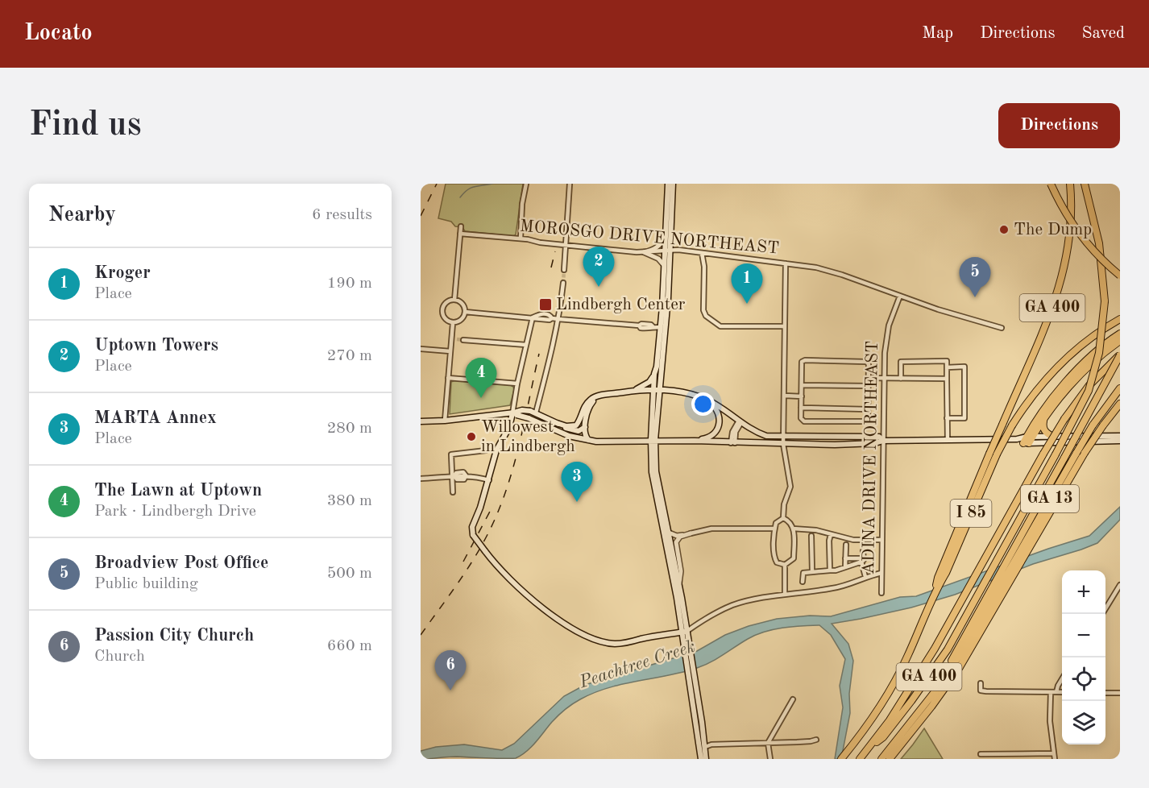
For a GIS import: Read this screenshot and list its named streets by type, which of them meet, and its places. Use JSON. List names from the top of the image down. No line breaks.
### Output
{"streets":{"highway":["GA 400","GA 13","I 85"],"street":["MOROSGO DRIVE NORTHEAST","ADINA DRIVE NORTHEAST"]},"crossings":[["MOROSGO DRIVE NORTHEAST","ADINA DRIVE NORTHEAST"],["GA 400","I 85"]],"water":["Peachtree Creek"],"places":{"other":["The Dump","Willowest in Lindbergh"],"transit":["Lindbergh Center"]},"page":{"header":"Locato","nav":["Map","Directions","Saved"],"buttons":"Directions","title":"Find us","heading":["Nearby","6 results"],"list":[{"mark":"1","name":"Kroger","note":"Place","value":"190 m"},{"mark":"2","name":"Uptown Towers","note":"Place","value":"270 m"},{"mark":"3","name":"MARTA Annex","note":"Place","value":"280 m"},{"mark":"4","name":"The Lawn at Uptown","note":"Park · Lindbergh Drive","value":"380 m"},{"mark":"5","name":"Broadview Post Office","note":"Public building","value":"500 m"},{"mark":"6","name":"Passion City Church","note":"Church","value":"660 m"}],"pins":["2","5","1","4","3","6"],"map_buttons":["+","−"]}}
